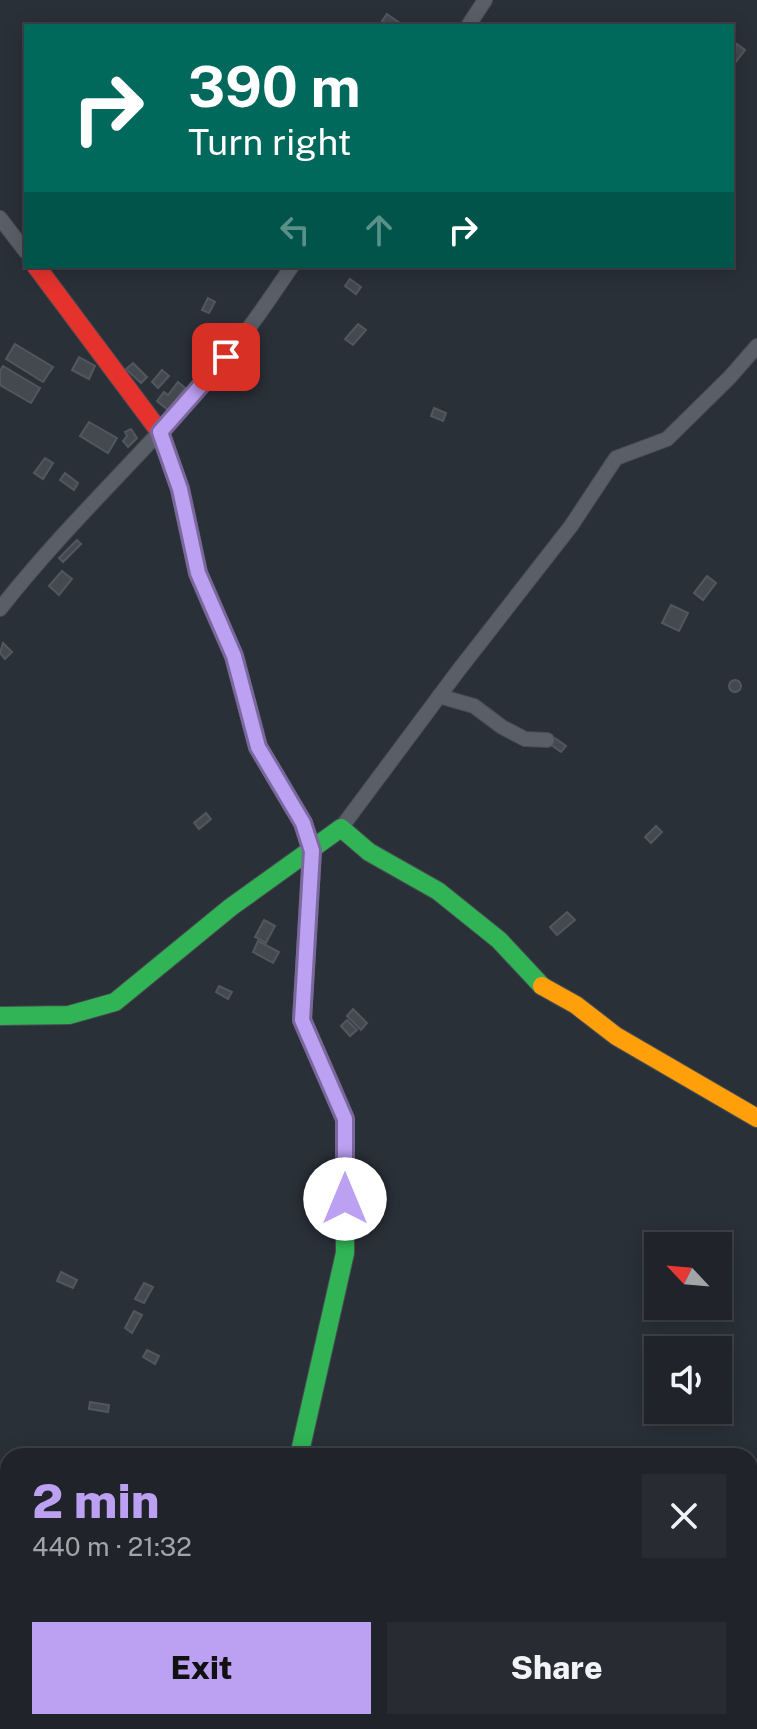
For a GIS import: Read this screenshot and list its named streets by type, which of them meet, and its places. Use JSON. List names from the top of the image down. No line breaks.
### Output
{"north":"top left","page":{"turn":["390 m","Turn right"],"heading":["2 min","440 m · 21:32"],"buttons":["Exit","Share"]}}
